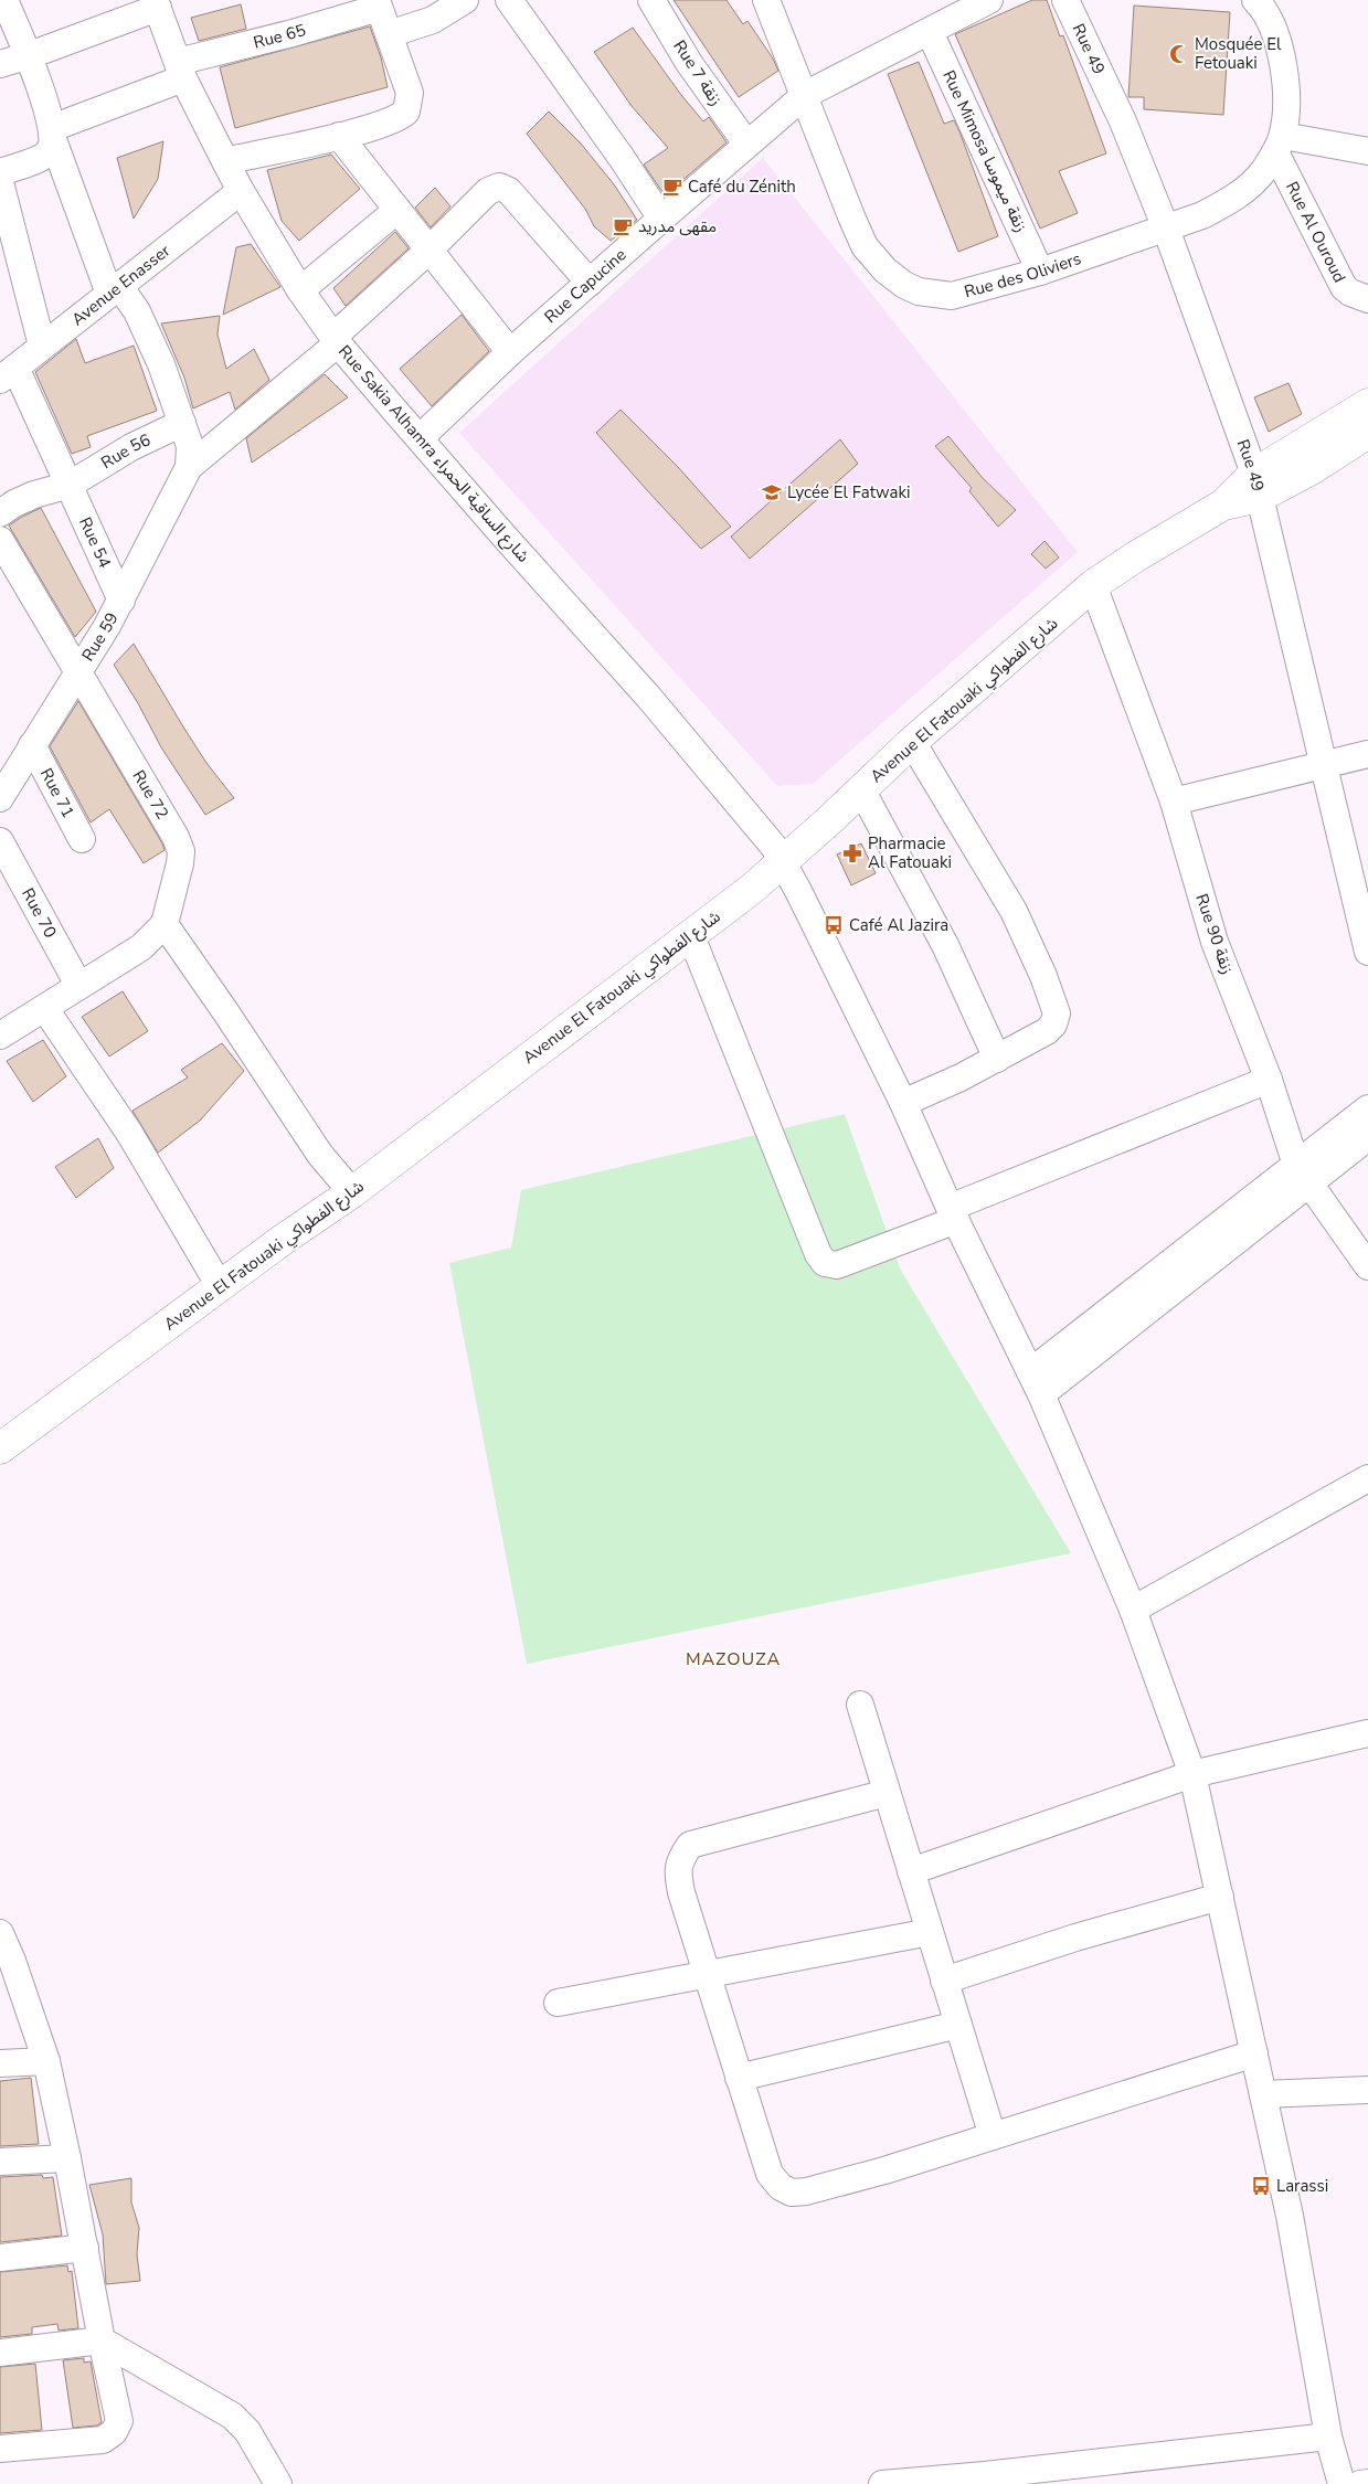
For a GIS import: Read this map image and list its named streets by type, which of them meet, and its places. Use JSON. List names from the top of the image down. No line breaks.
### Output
{"streets":{"main road":["Avenue El Fatouaki شارع الفطواكي"],"street":["Rue 65","Rue 49","Rue 7 زنقة","Rue Mimosa زنقة ميموسا","Rue Al Ouroud","Rue des Oliviers","Avenue Enasser","Rue Capucine","Rue 56","Rue Sakia Alhamra شارع الساقية الحمراء","Rue 54","Rue 59","Rue 71","Rue 72","Rue 70","Rue 90 زنقة"]},"crossings":[["Rue 65","Rue Sakia Alhamra شارع الساقية الحمراء"],["Rue 49","Rue des Oliviers"],["Rue 49","Avenue El Fatouaki شارع الفطواكي"],["Rue 7 زنقة","Rue Capucine"],["Rue Mimosa زنقة ميموسا","Rue des Oliviers"],["Rue Al Ouroud","Rue des Oliviers"],["Rue des Oliviers","Rue Capucine"],["Avenue Enasser","Rue Sakia Alhamra شارع الساقية الحمراء"],["Avenue Enasser","Rue 54"],["Rue Capucine","Rue Sakia Alhamra شارع الساقية الحمراء"],["Rue 56","Rue 54"],["Rue Sakia Alhamra شارع الساقية الحمراء","Avenue El Fatouaki شارع الفطواكي"],["Rue 54","Rue 59"],["Rue 59","Rue 71"],["Rue 59","Rue 72"],["Avenue El Fatouaki شارع الفطواكي","Rue 90 زنقة"]],"districts":["MAZOUZA"],"places":{"mosque":["Mosquée El Fetouaki"],"cafe":["Café du Zénith","مقهى مدريد"],"school or university":["Lycée El Fatwaki"],"pharmacy":["Pharmacie Al Fatouaki"],"bus stop":["Café Al Jazira","Larassi"]}}
